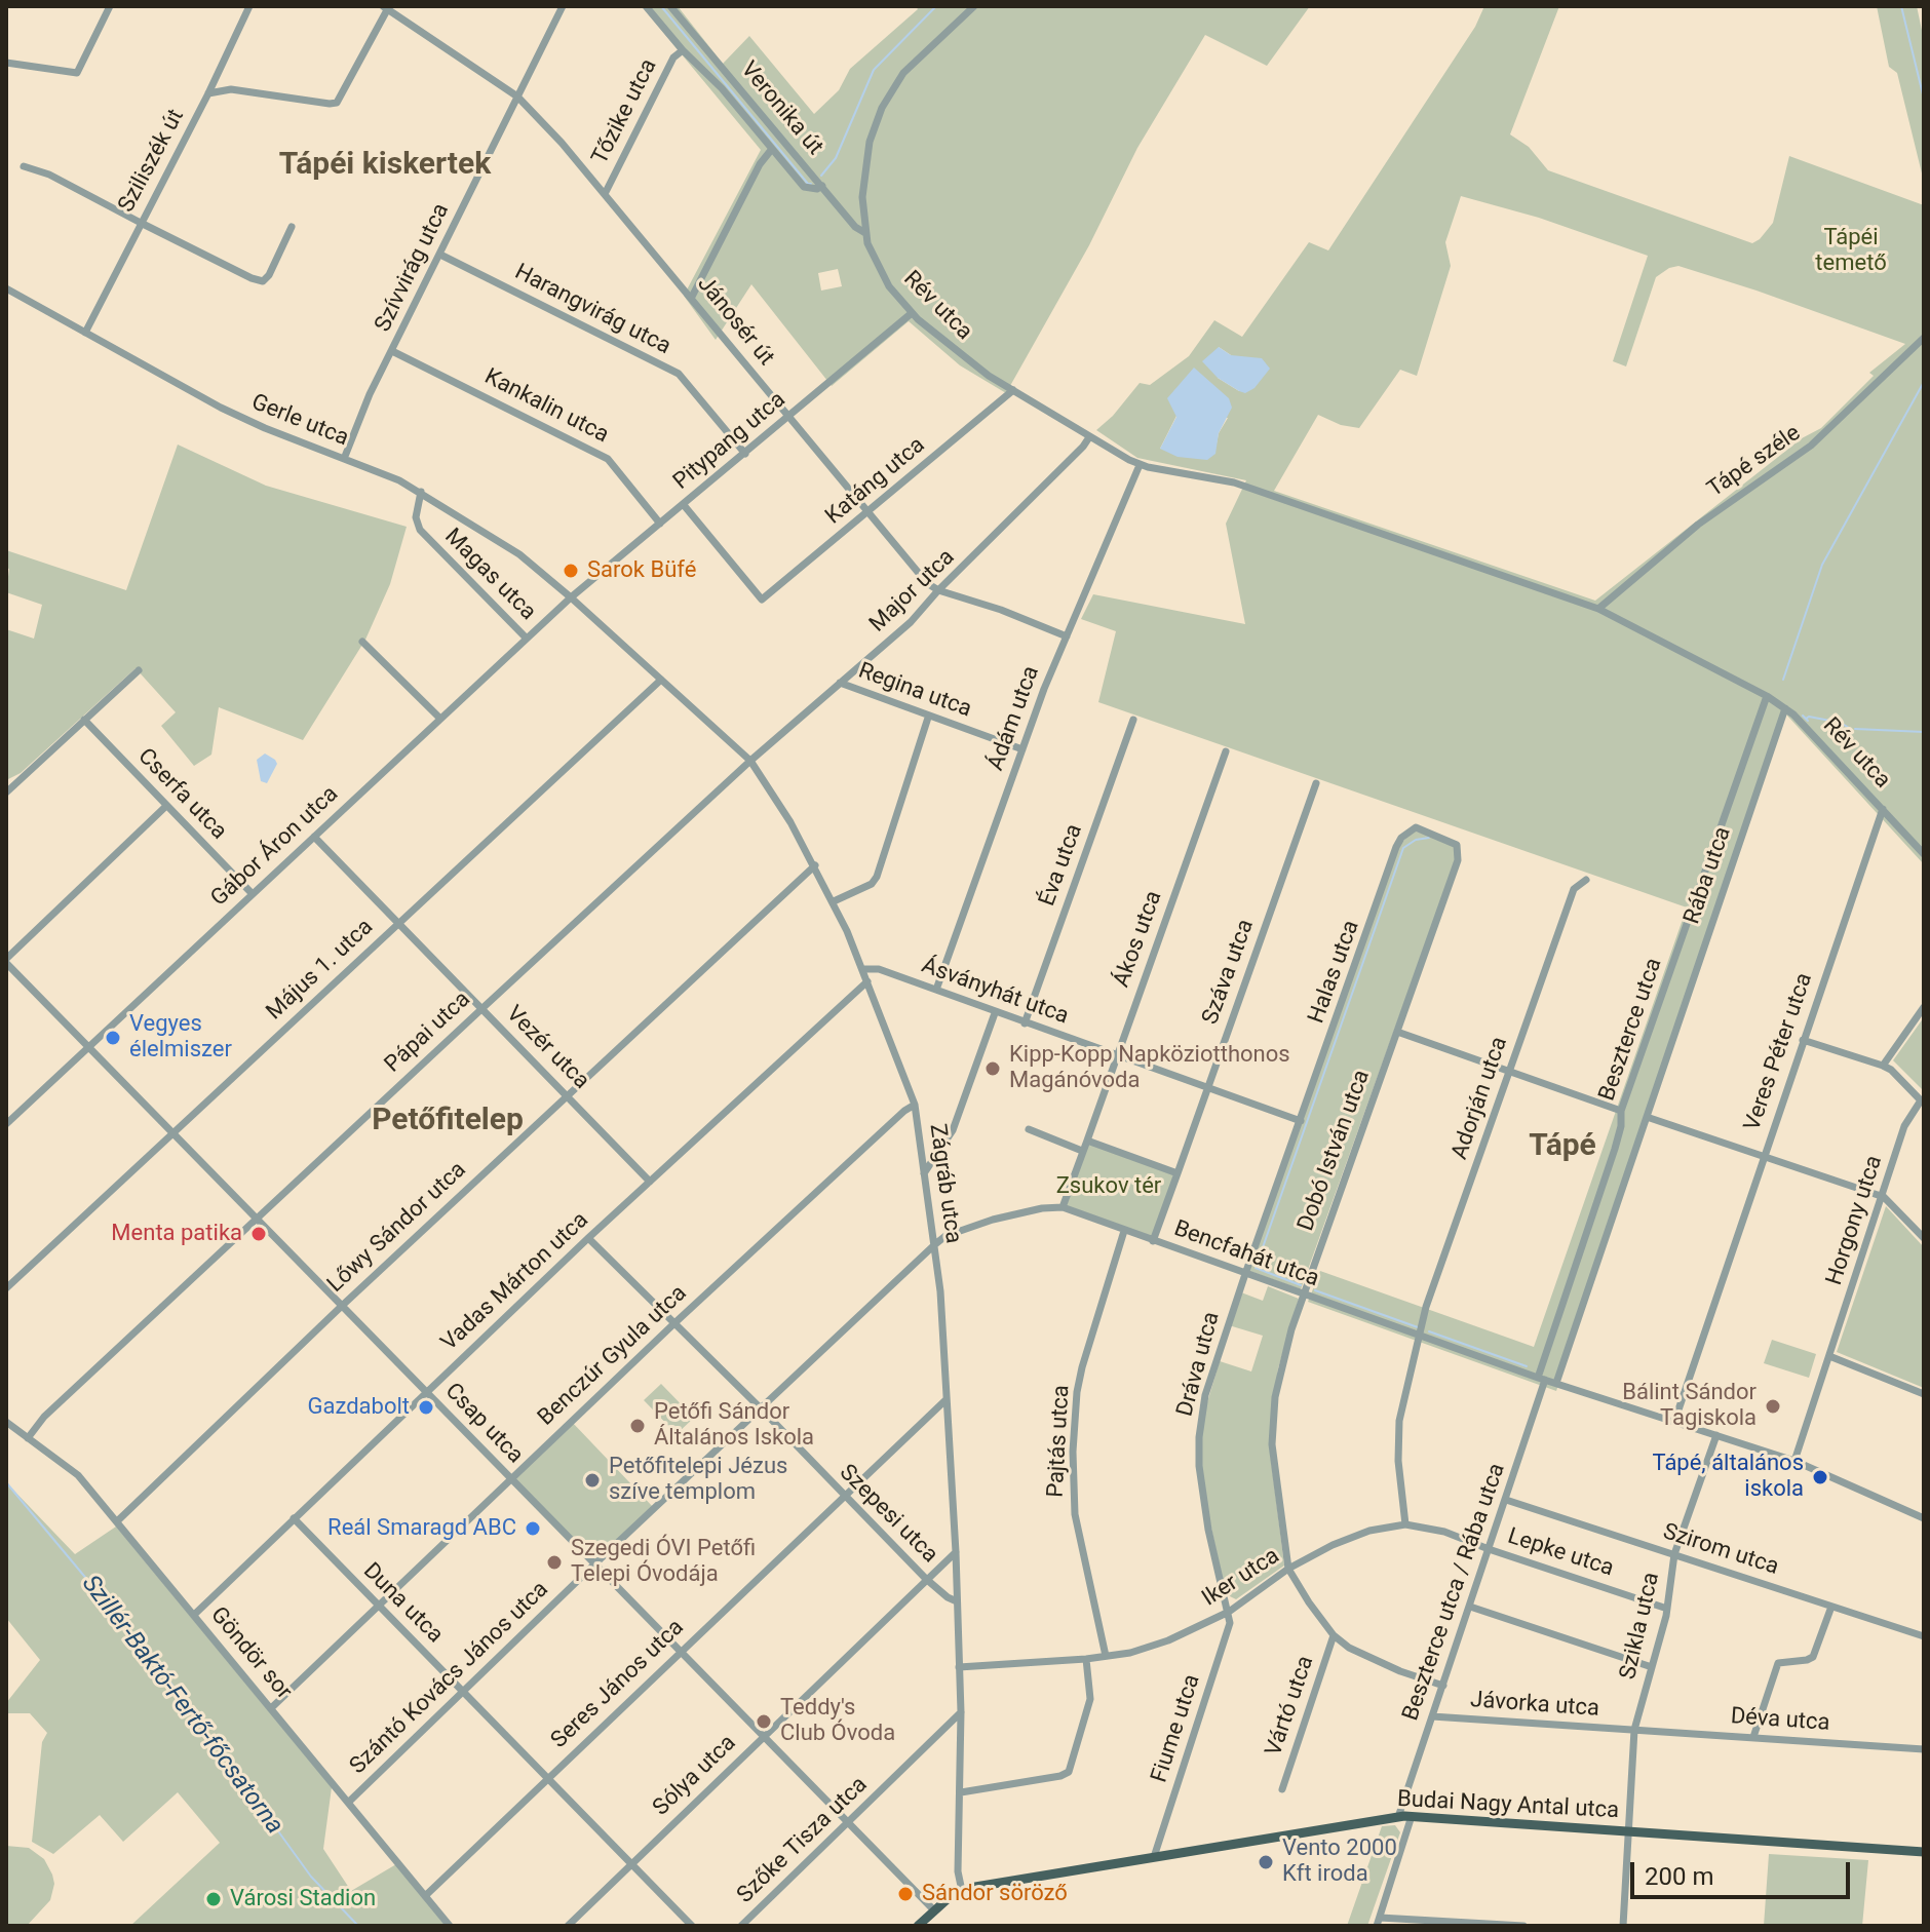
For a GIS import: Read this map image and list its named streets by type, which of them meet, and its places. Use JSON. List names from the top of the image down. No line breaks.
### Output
{"streets":{"main road":["Budai Nagy Antal utca"],"street":["Veronika út","Tőzike utca","Sziliszék út","Szívvirág utca","Rév utca","Harangvirág utca","Jánosér út","Kankalin utca","Gerle utca","Pitypang utca","Tápé széle","Katáng utca","Magas utca","Major utca","Regina utca","Ádám utca","Cserfa utca","Gábor Áron utca","Éva utca","Rába utca","Ákos utca","Május 1. utca","Száva utca","Halas utca","Ásványhát utca","Beszterce utca","Pápai utca","Vezér utca","Veres Péter utca","Adorján utca","Dobó István utca","Zágráb utca","Horgony utca","Lőwy Sándor utca","Bencfahát utca","Vadas Márton utca","Benczúr Gyula utca","Dráva utca","Csap utca","Pajtás utca","Szepesi utca","Szirom utca","Lepke utca","Iker utca","Beszterce utca / Rába utca","Duna utca","Szikla utca","Göndör sor","Szántó Kovács János utca","Seres János utca","Jávorka utca","Vártó utca","Déva utca","Fiume utca","Sólya utca","Szőke Tisza utca"]},"crossings":[["Veronika út","Rév utca"],["Tőzike utca","Jánosér út"],["Sziliszék út","Gerle utca"],["Szívvirág utca","Harangvirág utca"],["Szívvirág utca","Jánosér út"],["Szívvirág utca","Kankalin utca"],["Szívvirág utca","Gerle utca"],["Rév utca","Pitypang utca"],["Rév utca","Tápé széle"],["Rév utca","Katáng utca"],["Rév utca","Major utca"],["Rév utca","Ádám utca"],["Rév utca","Rába utca"],["Rév utca","Beszterce utca"],["Rév utca","Veres Péter utca"],["Harangvirág utca","Pitypang utca"],["Jánosér út","Pitypang utca"],["Jánosér út","Katáng utca"],["Jánosér út","Major utca"],["Jánosér út","Ádám utca"],["Kankalin utca","Pitypang utca"],["Gerle utca","Pitypang utca"],["Gerle utca","Magas utca"],["Gerle utca","Gábor Áron utca"],["Gerle utca","Zágráb utca"],["Pitypang utca","Katáng utca"],["Pitypang utca","Gábor Áron utca"],["Pitypang utca","Zágráb utca"],["Magas utca","Gábor Áron utca"],["Major utca","Regina utca"],["Major utca","Pápai utca"],["Major utca","Zágráb utca"],["Regina utca","Ádám utca"],["Ádám utca","Ásványhát utca"],["Cserfa utca","Gábor Áron utca"],["Gábor Áron utca","Vezér utca"],["Gábor Áron utca","Zágráb utca"],["Gábor Áron utca","Csap utca"],["Éva utca","Ásványhát utca"],["Rába utca","Bencfahát utca"],["Ákos utca","Ásványhát utca"],["Május 1. utca","Vezér utca"],["Május 1. utca","Zágráb utca"],["Május 1. utca","Csap utca"],["Száva utca","Ásványhát utca"],["Halas utca","Ásványhát utca"],["Halas utca","Dobó István utca"],["Halas utca","Bencfahát utca"],["Halas utca","Dráva utca"],["Ásványhát utca","Zágráb utca"],["Beszterce utca","Bencfahát utca"],["Beszterce utca","Beszterce utca / Rába utca"],["Pápai utca","Vezér utca"],["Pápai utca","Zágráb utca"],["Pápai utca","Csap utca"],["Pápai utca","Göndör sor"],["Vezér utca","Lőwy Sándor utca"],["Vezér utca","Vadas Márton utca"],["Veres Péter utca","Bencfahát utca"],["Adorján utca","Bencfahát utca"],["Adorján utca","Iker utca"],["Dobó István utca","Bencfahát utca"],["Dobó István utca","Iker utca"],["Dobó István utca","Beszterce utca / Rába utca"],["Dobó István utca","Vártó utca"],["Zágráb utca","Lőwy Sándor utca"],["Zágráb utca","Bencfahát utca"],["Zágráb utca","Vadas Márton utca"],["Zágráb utca","Benczúr Gyula utca"],["Zágráb utca","Szepesi utca"],["Zágráb utca","Iker utca"],["Zágráb utca","Szántó Kovács János utca"],["Zágráb utca","Seres János utca"],["Zágráb utca","Sólya utca"],["Zágráb utca","Budai Nagy Antal utca"],["Zágráb utca","Szőke Tisza utca"],["Horgony utca","Bencfahát utca"],["Lőwy Sándor utca","Csap utca"],["Lőwy Sándor utca","Göndör sor"],["Bencfahát utca","Dráva utca"],["Bencfahát utca","Pajtás utca"],["Bencfahát utca","Beszterce utca / Rába utca"],["Bencfahát utca","Szikla utca"],["Bencfahát utca","Szántó Kovács János utca"],["Vadas Márton utca","Csap utca"],["Vadas Márton utca","Szepesi utca"],["Vadas Márton utca","Duna utca"],["Vadas Márton utca","Göndör sor"],["Benczúr Gyula utca","Csap utca"],["Benczúr Gyula utca","Szepesi utca"],["Benczúr Gyula utca","Duna utca"],["Benczúr Gyula utca","Göndör sor"],["Dráva utca","Iker utca"],["Dráva utca","Fiume utca"],["Csap utca","Szántó Kovács János utca"],["Csap utca","Seres János utca"],["Csap utca","Sólya utca"],["Csap utca","Budai Nagy Antal utca"],["Csap utca","Szőke Tisza utca"],["Pajtás utca","Iker utca"],["Szepesi utca","Szántó Kovács János utca"],["Szepesi utca","Seres János utca"],["Szepesi utca","Sólya utca"],["Szirom utca","Beszterce utca / Rába utca"],["Szirom utca","Szikla utca"],["Lepke utca","Iker utca"],["Lepke utca","Beszterce utca / Rába utca"],["Lepke utca","Szikla utca"],["Iker utca","Beszterce utca / Rába utca"],["Iker utca","Fiume utca"],["Beszterce utca / Rába utca","Jávorka utca"],["Beszterce utca / Rába utca","Budai Nagy Antal utca"],["Duna utca","Szántó Kovács János utca"],["Duna utca","Seres János utca"],["Duna utca","Sólya utca"],["Szikla utca","Jávorka utca"],["Szikla utca","Déva utca"],["Szikla utca","Budai Nagy Antal utca"],["Göndör sor","Szántó Kovács János utca"],["Göndör sor","Seres János utca"],["Jávorka utca","Déva utca"],["Fiume utca","Budai Nagy Antal utca"]],"districts":["Tápéi kiskertek","Petőfitelep","Tápé"],"water":["Szillér-Baktó-Fertő-főcsatorna"],"parks":["Tápéi temető","Zsukov tér"],"places":["Sarok Büfé","Vegyes élelmiszer","Kipp-Kopp Napköziotthonos Magánóvoda","Menta patika","Bálint Sándor Tagiskola","Gazdabolt","Petőfi Sándor Általános Iskola","Tápé, általános iskola","Petőfitelepi Jézus szíve templom","Reál Smaragd ABC","Szegedi ÓVI Petőfi Telepi Óvodája","Teddy's Club Óvoda","Vento 2000 Kft iroda","Sándor söröző","Városi Stadion"],"scale_bar":"200 m"}
